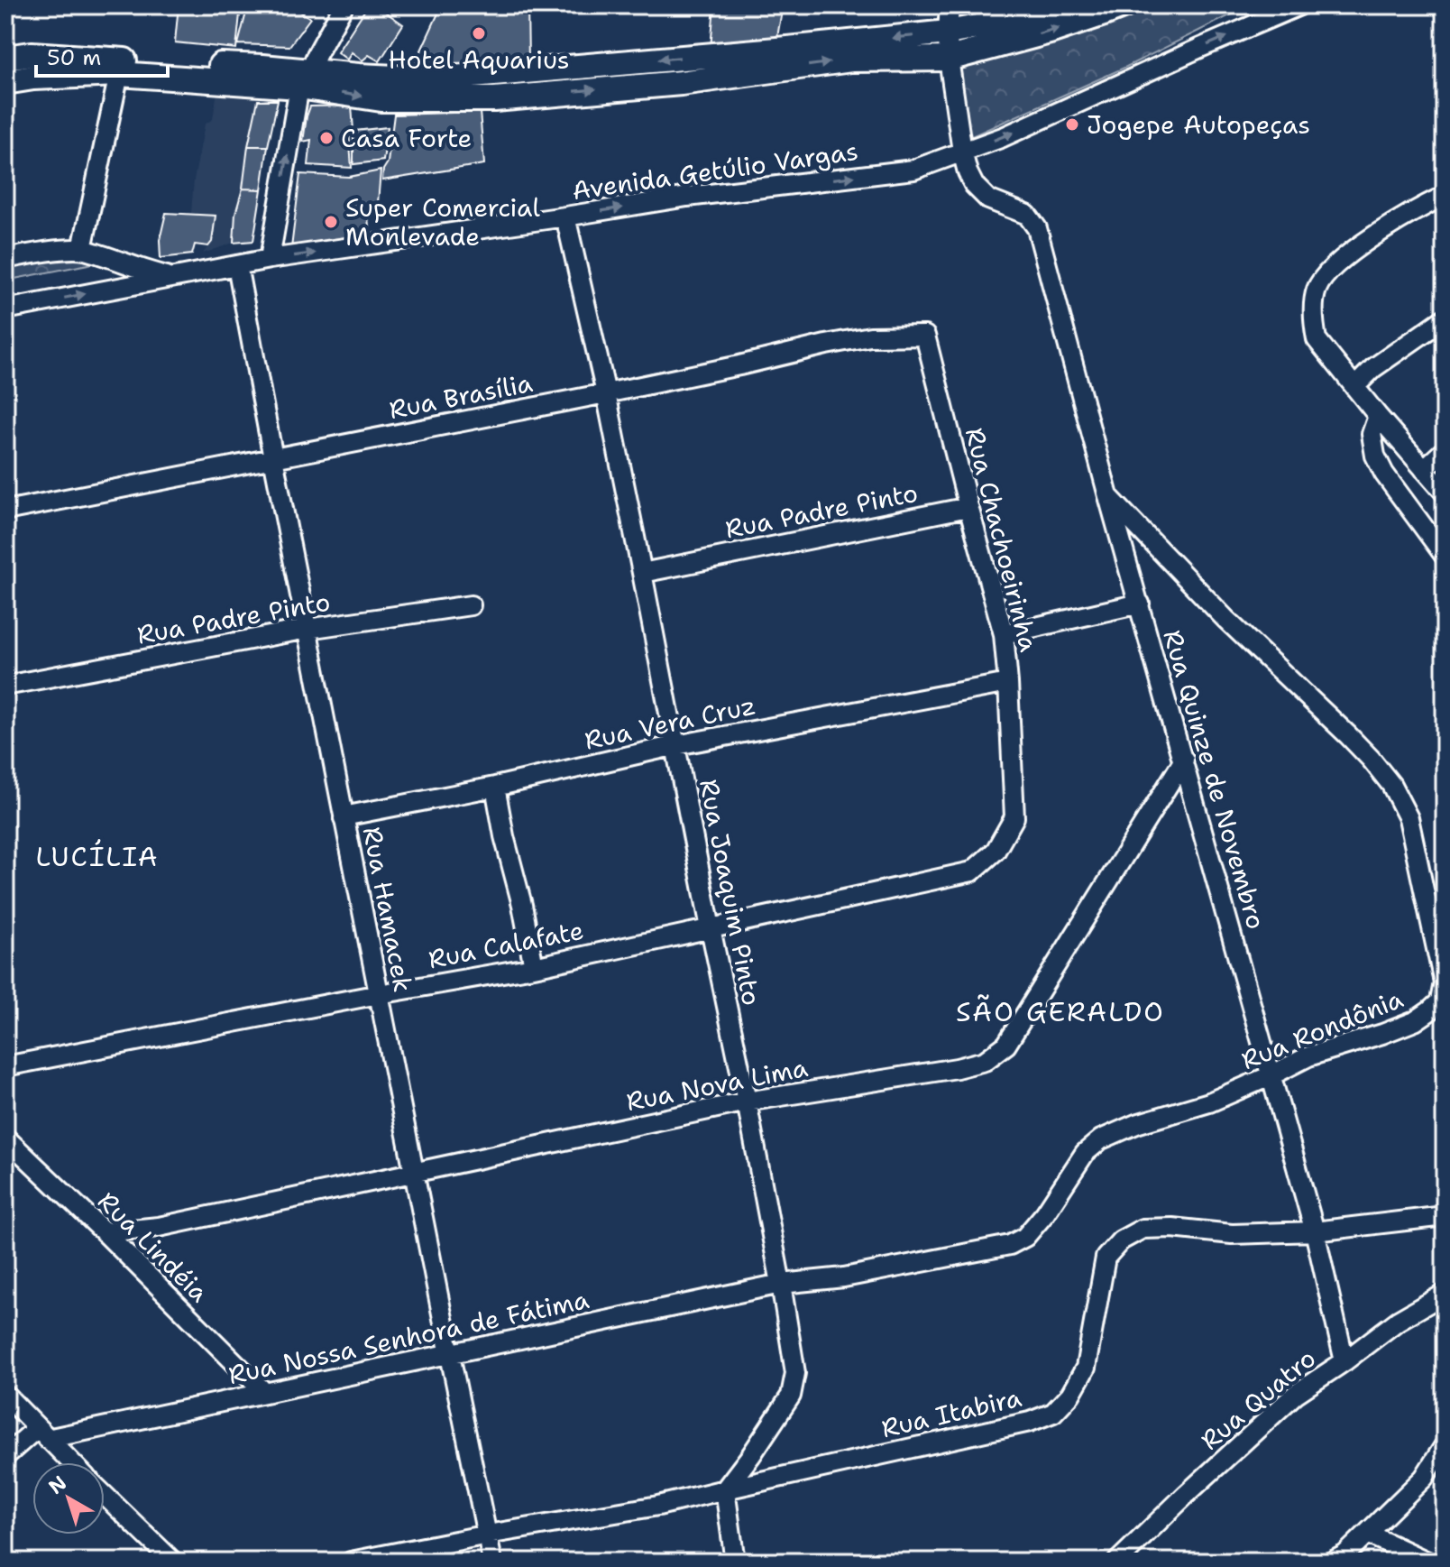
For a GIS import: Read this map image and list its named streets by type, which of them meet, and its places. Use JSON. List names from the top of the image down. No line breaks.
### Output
{"streets":{"street":["Avenida Getúlio Vargas","Rua Brasília","Rua Padre Pinto","Rua Chachoeirinha","Rua Vera Cruz","Rua Quinze de Novembro","Rua Joaquim Pinto","Rua Hamacek","Rua Calafate","Rua Rondônia","Rua Nova Lima","Rua Lindéia","Rua Nossa Senhora de Fátima","Rua Quatro","Rua Itabira"]},"crossings":[["Avenida Getúlio Vargas","Rua Quinze de Novembro"],["Avenida Getúlio Vargas","Rua Joaquim Pinto"],["Avenida Getúlio Vargas","Rua Hamacek"],["Rua Brasília","Rua Chachoeirinha"],["Rua Brasília","Rua Joaquim Pinto"],["Rua Brasília","Rua Hamacek"],["Rua Padre Pinto","Rua Chachoeirinha"],["Rua Padre Pinto","Rua Joaquim Pinto"],["Rua Padre Pinto","Rua Hamacek"],["Rua Chachoeirinha","Rua Vera Cruz"],["Rua Chachoeirinha","Rua Calafate"],["Rua Vera Cruz","Rua Joaquim Pinto"],["Rua Vera Cruz","Rua Hamacek"],["Rua Quinze de Novembro","Rua Rondônia"],["Rua Quinze de Novembro","Rua Nova Lima"],["Rua Quinze de Novembro","Rua Quatro"],["Rua Quinze de Novembro","Rua Itabira"],["Rua Joaquim Pinto","Rua Calafate"],["Rua Joaquim Pinto","Rua Rondônia"],["Rua Joaquim Pinto","Rua Nova Lima"],["Rua Joaquim Pinto","Rua Nossa Senhora de Fátima"],["Rua Joaquim Pinto","Rua Itabira"],["Rua Hamacek","Rua Calafate"],["Rua Hamacek","Rua Nova Lima"],["Rua Hamacek","Rua Nossa Senhora de Fátima"],["Rua Hamacek","Rua Itabira"],["Rua Rondônia","Rua Nossa Senhora de Fátima"],["Rua Nova Lima","Rua Lindéia"],["Rua Lindéia","Rua Nossa Senhora de Fátima"]],"one_way":["Avenida Getúlio Vargas"],"districts":["LUCÍLIA","SÃO GERALDO"],"places":["Hotel Aquarius","Jogepe Autopeças","Casa Forte","Super Comercial Monlevade"],"scale_bar":"50 m","north":"top left"}
